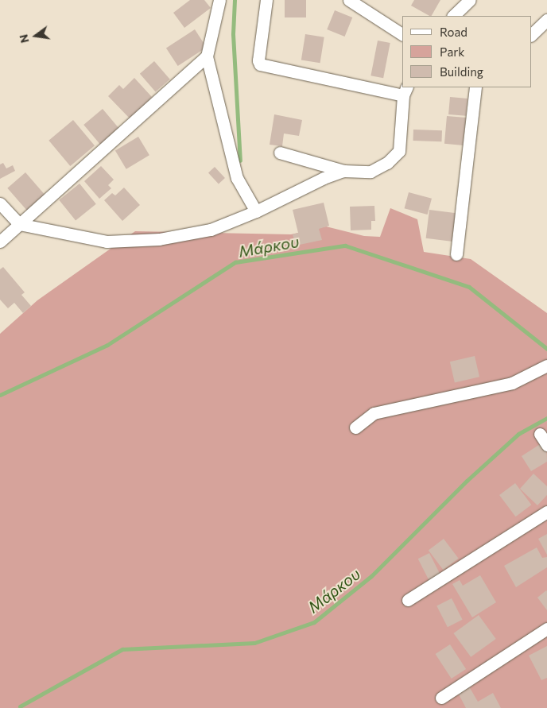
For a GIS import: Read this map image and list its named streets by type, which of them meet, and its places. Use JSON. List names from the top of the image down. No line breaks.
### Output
{"water":["Μάρκου"],"legend":["Road","Park","Building"],"north":"left"}
